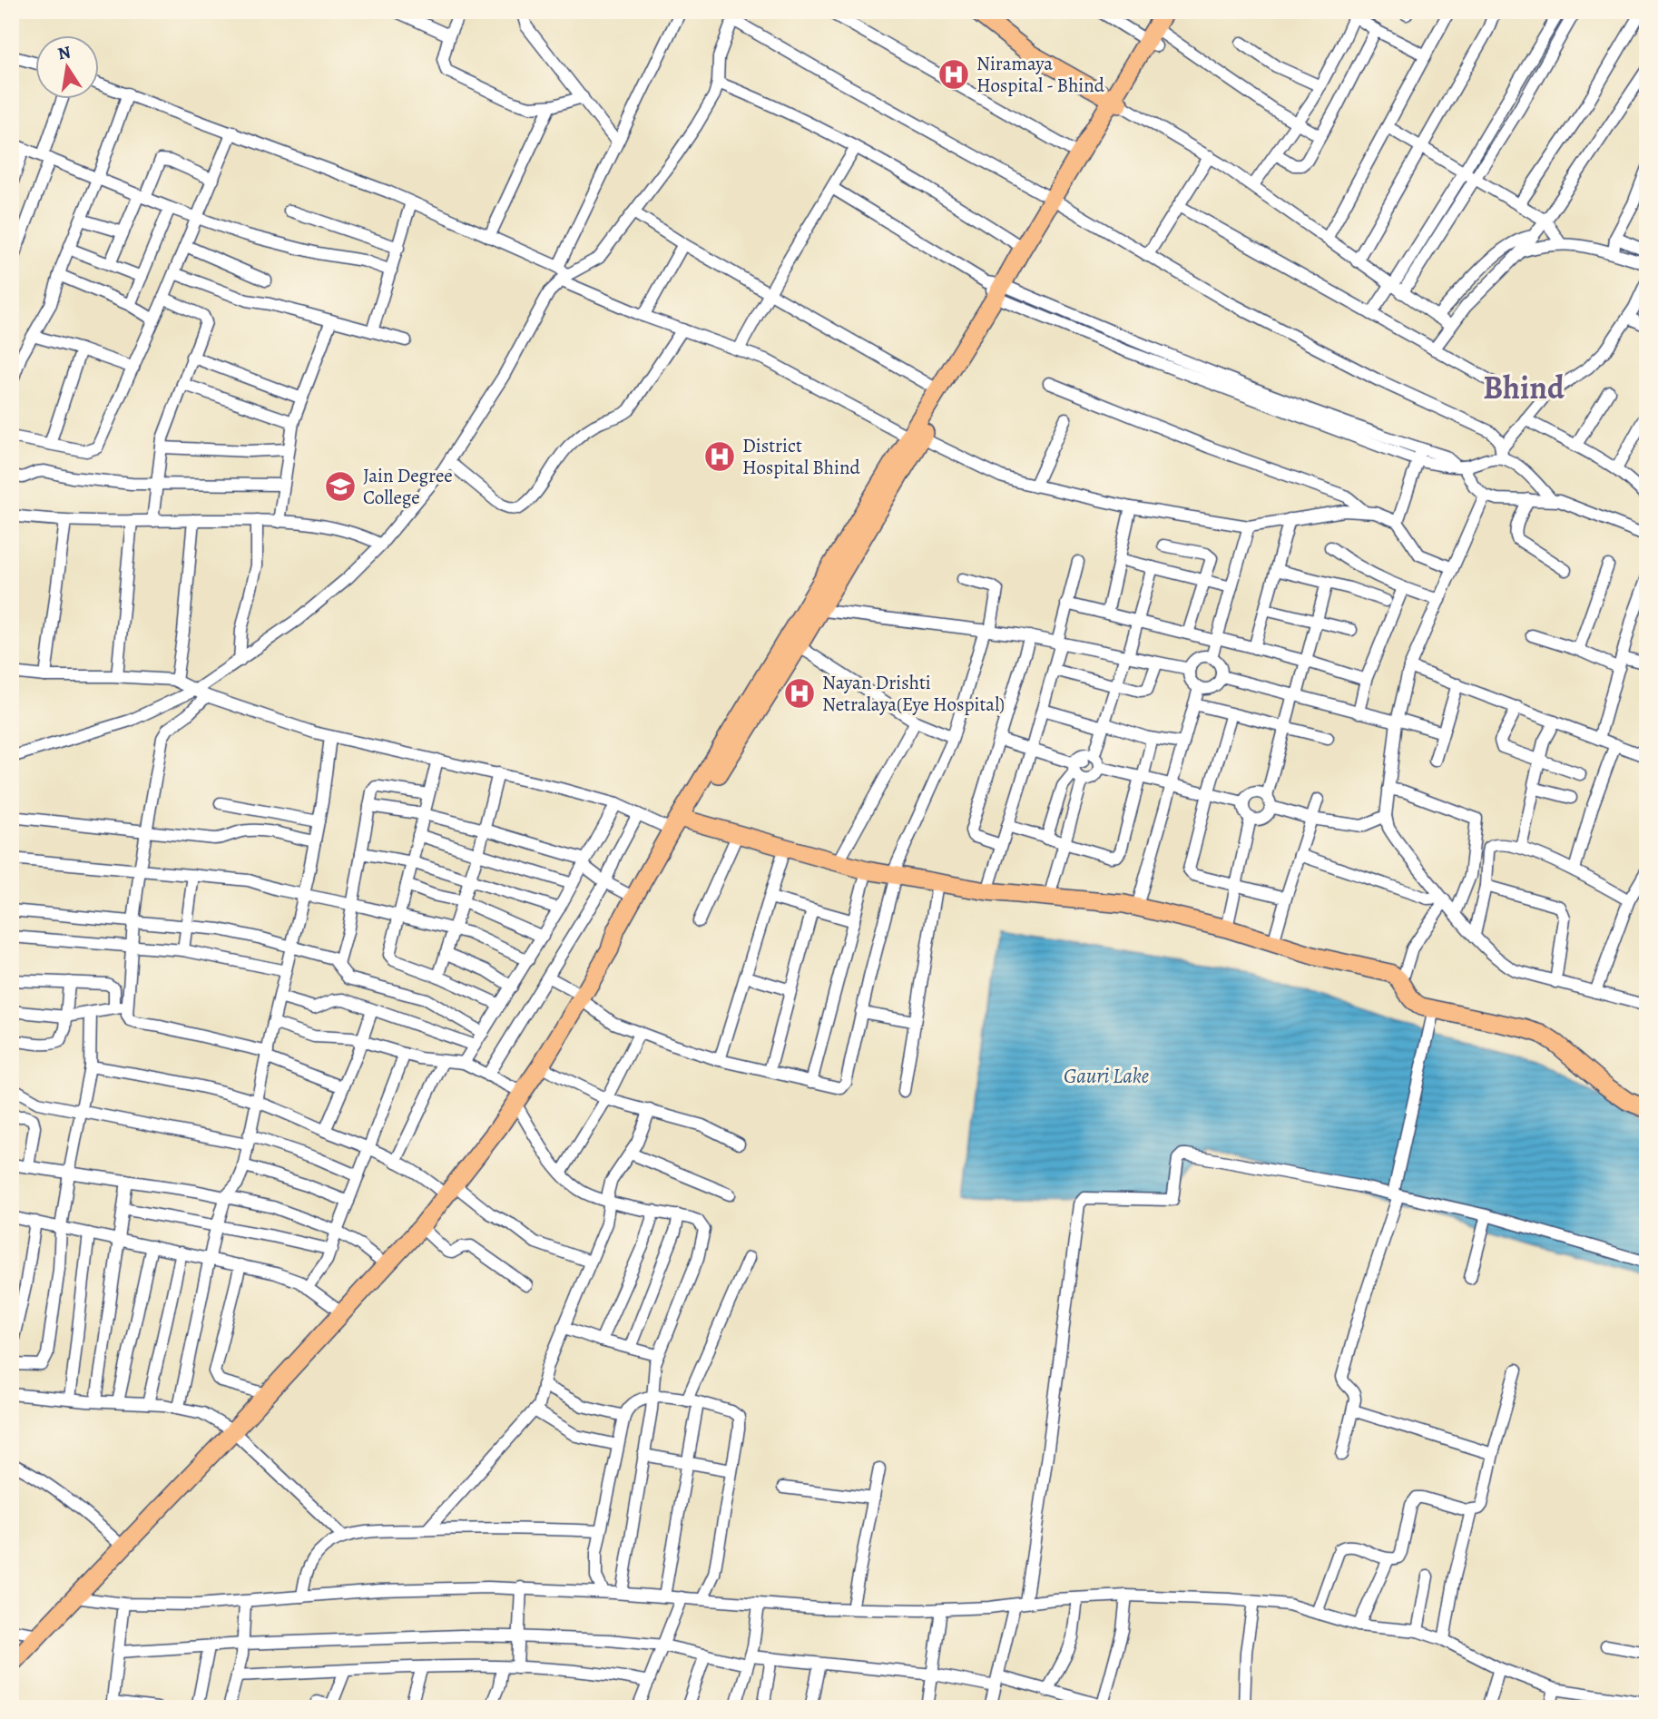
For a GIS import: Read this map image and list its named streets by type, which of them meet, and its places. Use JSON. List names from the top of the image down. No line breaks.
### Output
{"districts":["Bhind"],"water":["Gauri Lake"],"places":{"hospital":["Niramaya Hospital - Bhind","District Hospital Bhind","Nayan Drishti Netralaya(Eye Hospital)"],"school or university":["Jain Degree College"]},"north":"top"}
